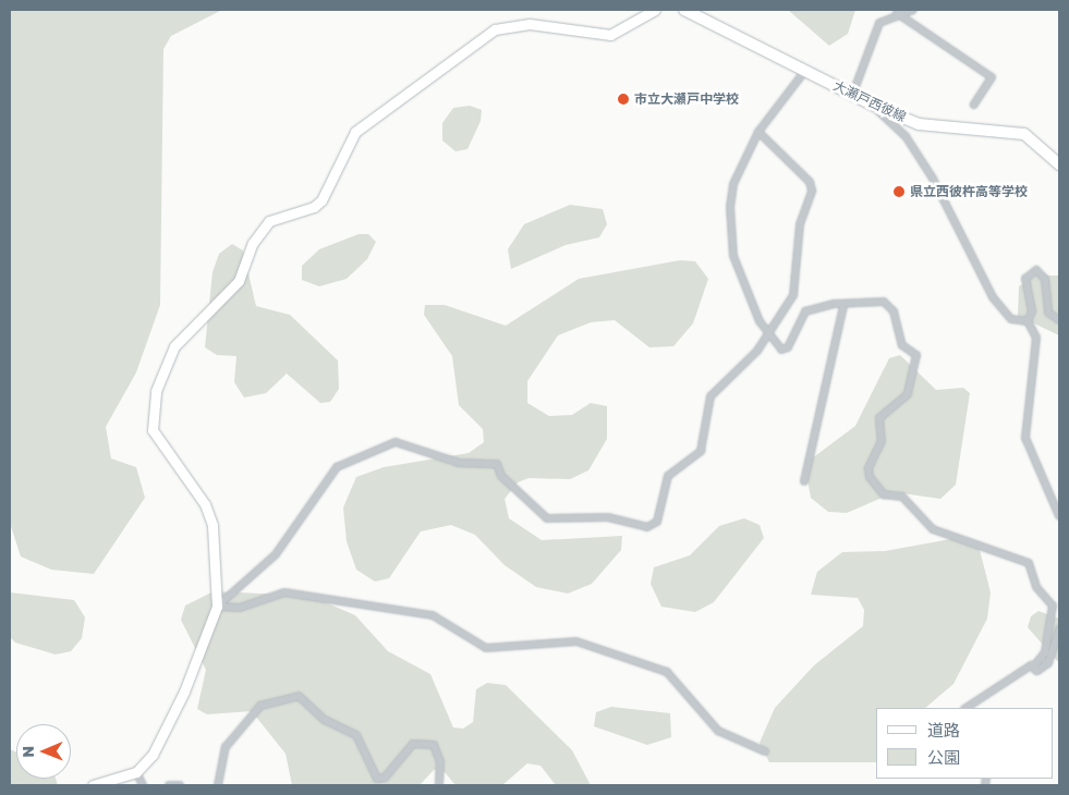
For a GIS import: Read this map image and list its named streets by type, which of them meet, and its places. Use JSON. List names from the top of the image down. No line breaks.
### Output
{"streets":{"main road":["大瀬戸西彼線"]},"places":["市立大瀬戸中学校","県立西彼杵高等学校"],"legend":["道路","公園"],"north":"left"}
